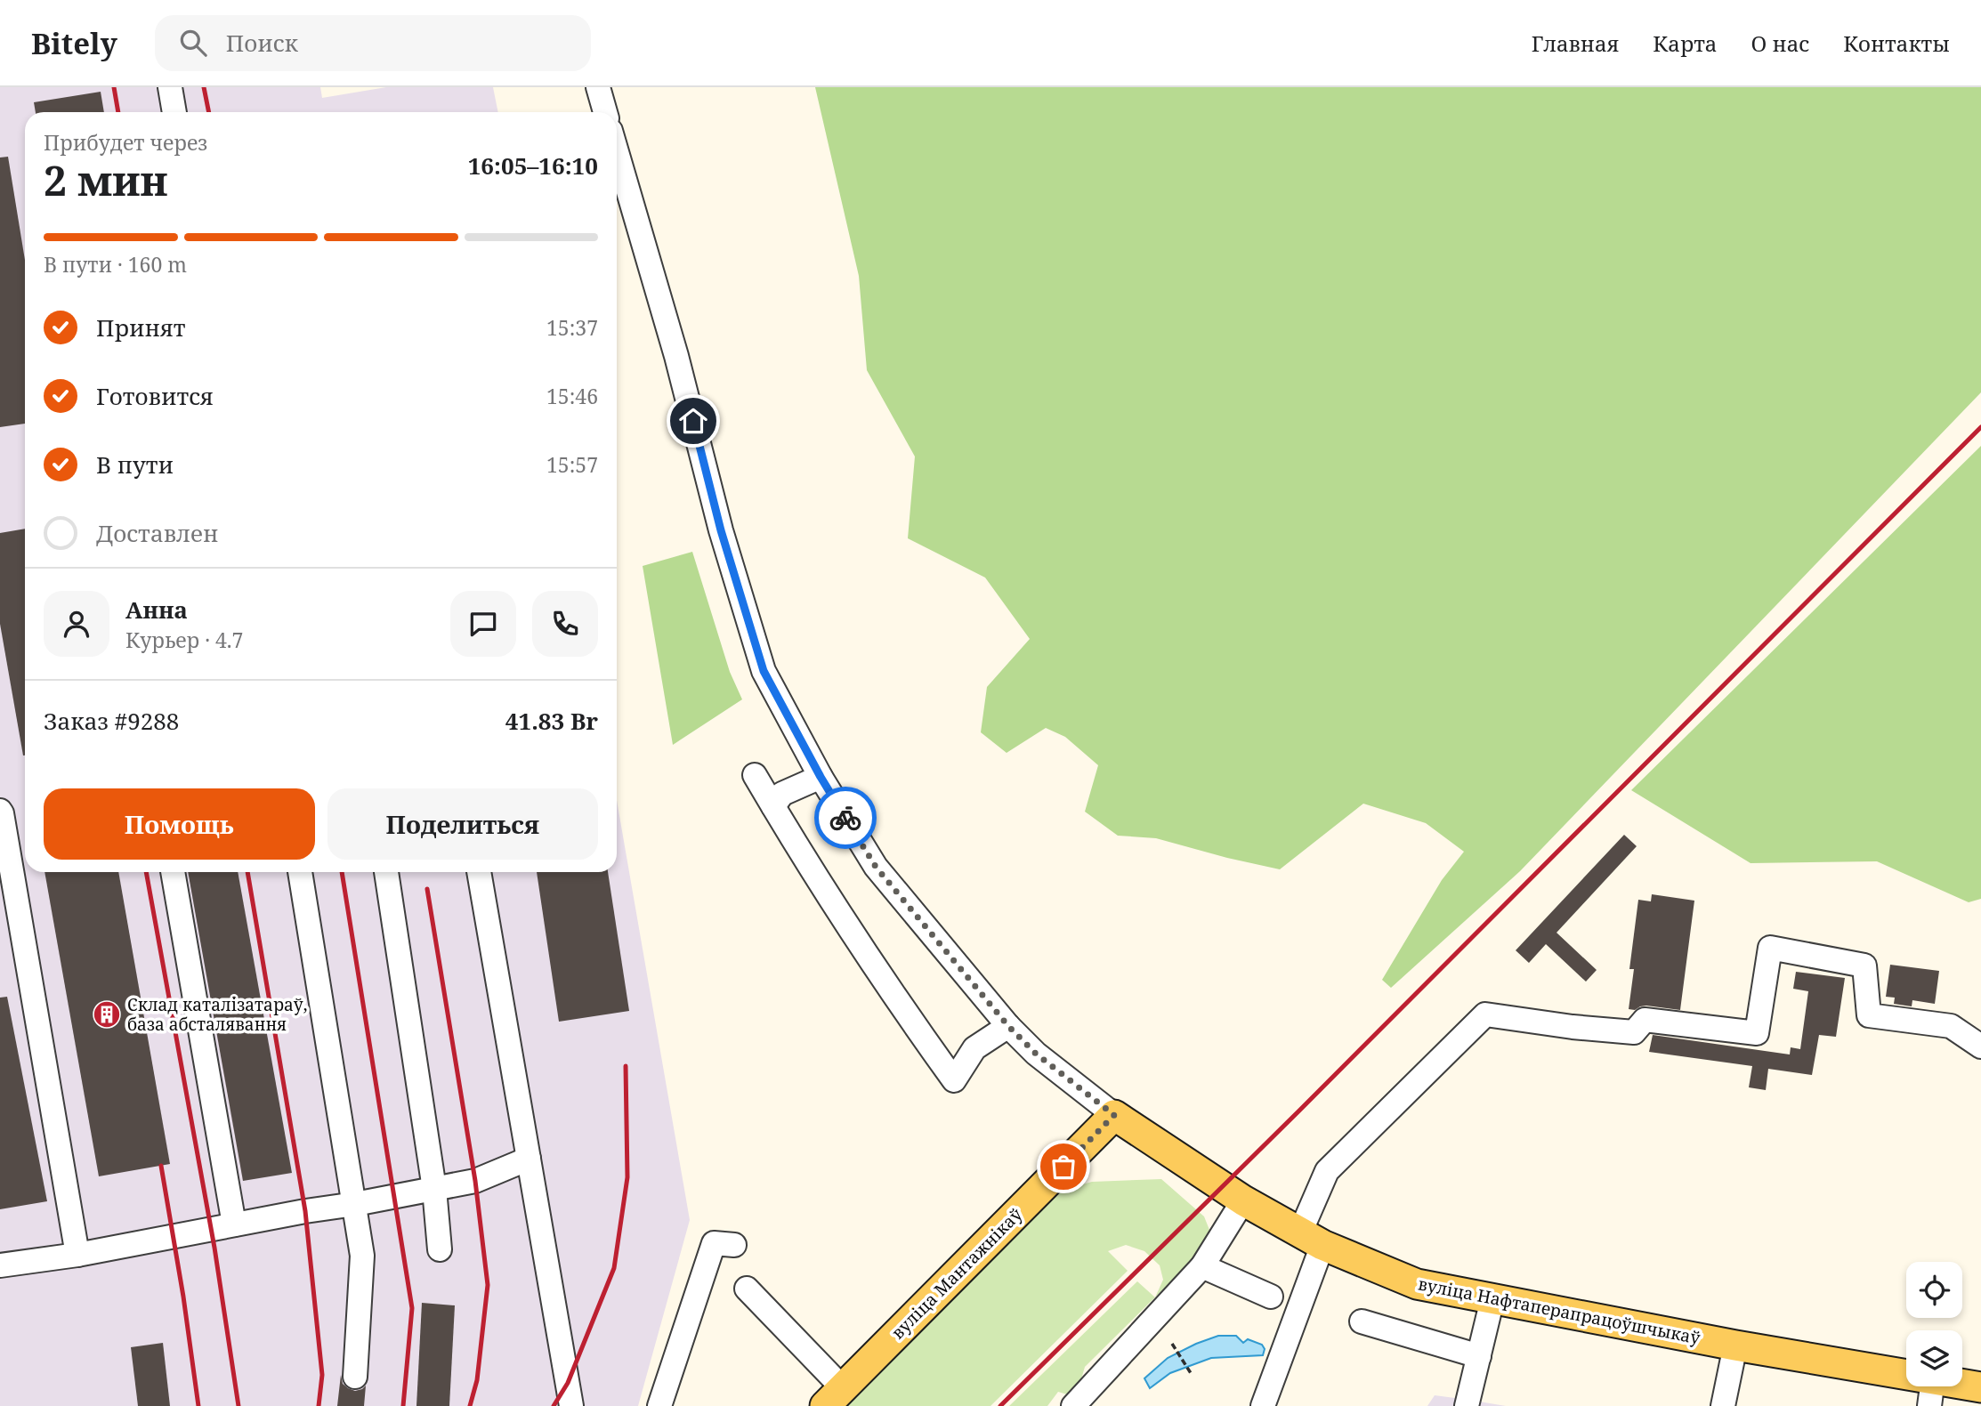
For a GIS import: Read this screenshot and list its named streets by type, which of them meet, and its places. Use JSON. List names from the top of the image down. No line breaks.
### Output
{"streets":{"main road":["вуліца Мантажнікаў","вуліца Нафтаперапрацоўшчыкаў"]},"crossings":[["вуліца Мантажнікаў","вуліца Нафтаперапрацоўшчыкаў"]],"places":{"building":["Склад каталізатараў, база абсталявання"]},"page":{"header":"Bitely","search":"Поиск","nav":["Главная","Карта","О нас","Контакты"],"heading":["2 мин","Прибудет через","16:05–16:10"],"panel":["Анна","Курьер · 4.7","Заказ #9288","41.83 Br"],"bar":"В пути · 160 m","list":[["Принят","15:37"],["Готовится","15:46"],["В пути","15:57"],"Доставлен"],"buttons":["Помощь","Поделиться"]}}
